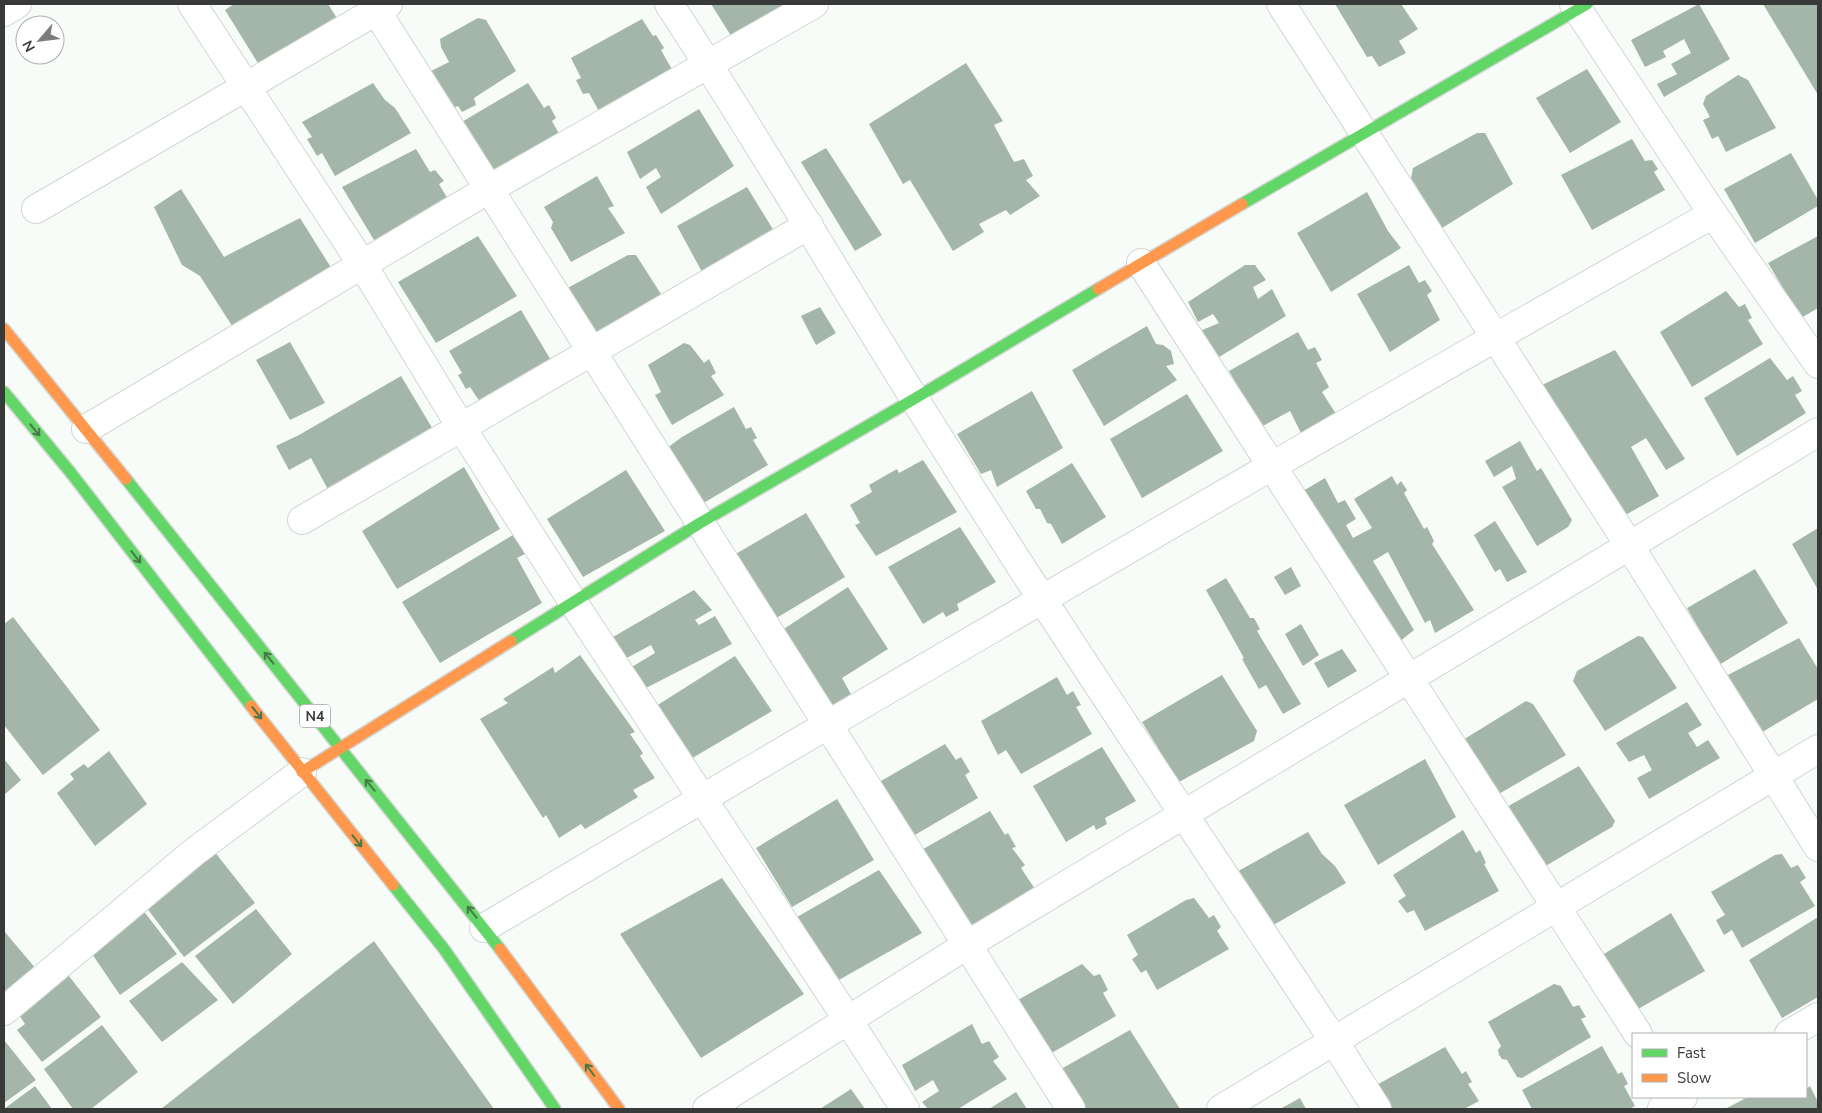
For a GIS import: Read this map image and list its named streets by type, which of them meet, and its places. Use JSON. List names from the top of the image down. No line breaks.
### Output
{"streets":{"main road":["N4"]},"legend":["Fast","Slow"],"north":"bottom left"}
